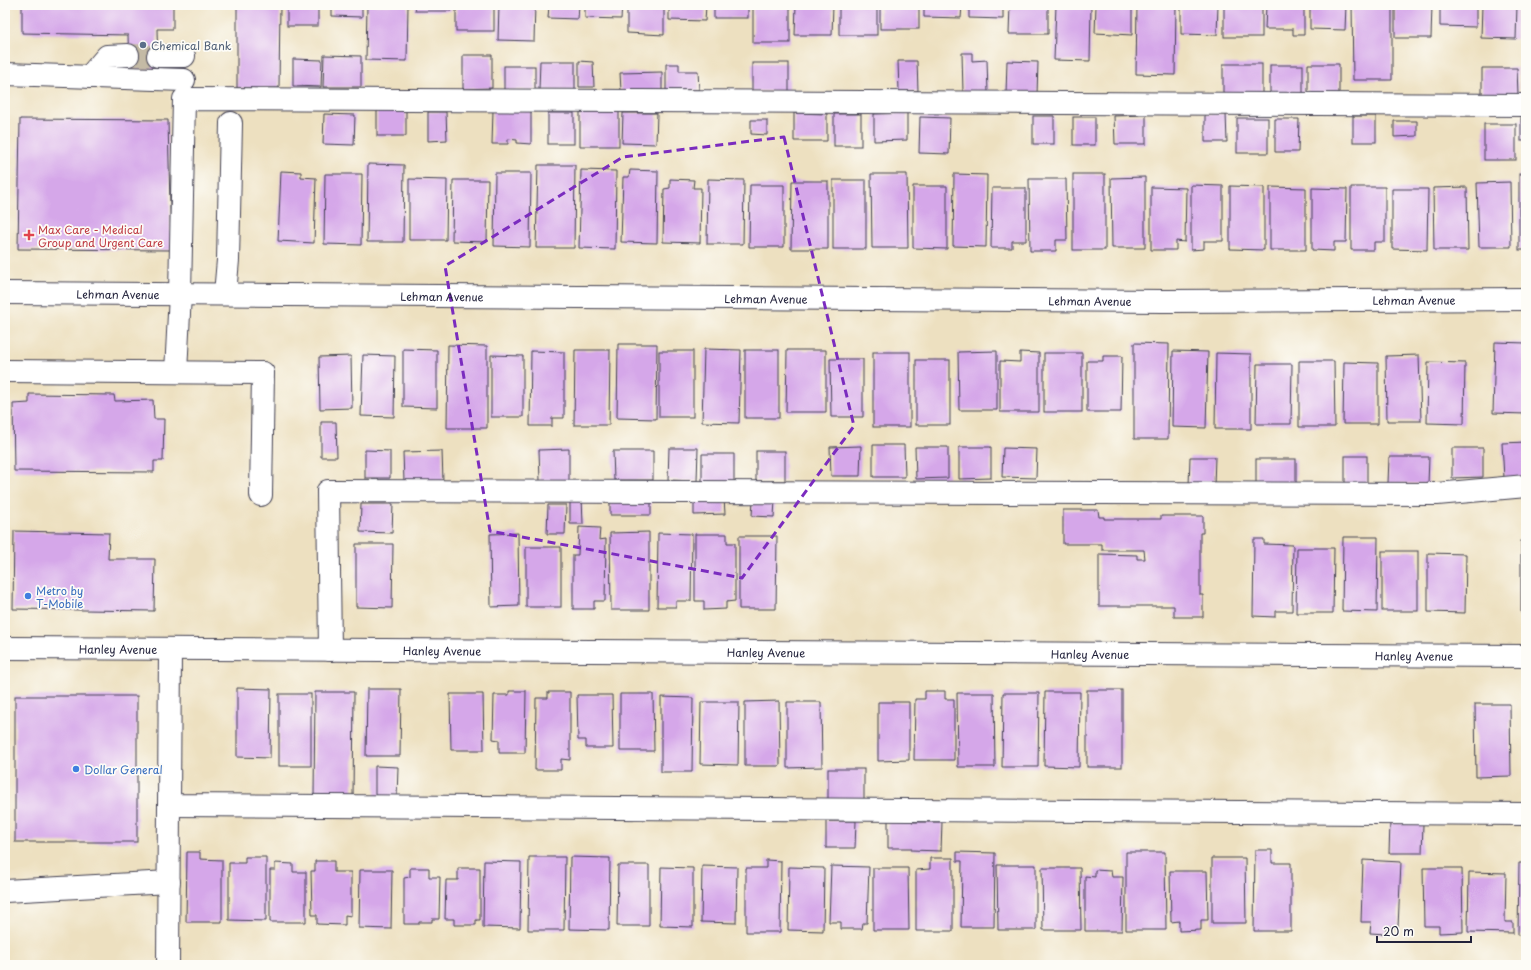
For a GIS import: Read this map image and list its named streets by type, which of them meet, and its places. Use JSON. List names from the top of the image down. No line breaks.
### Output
{"streets":{"street":["Lehman Avenue","Hanley Avenue"]},"places":{"other":["Chemical Bank","Metro by T-Mobile","Dollar General"],"health":["Max Care - Medical Group and Urgent Care"]},"scale_bar":"20 m"}
